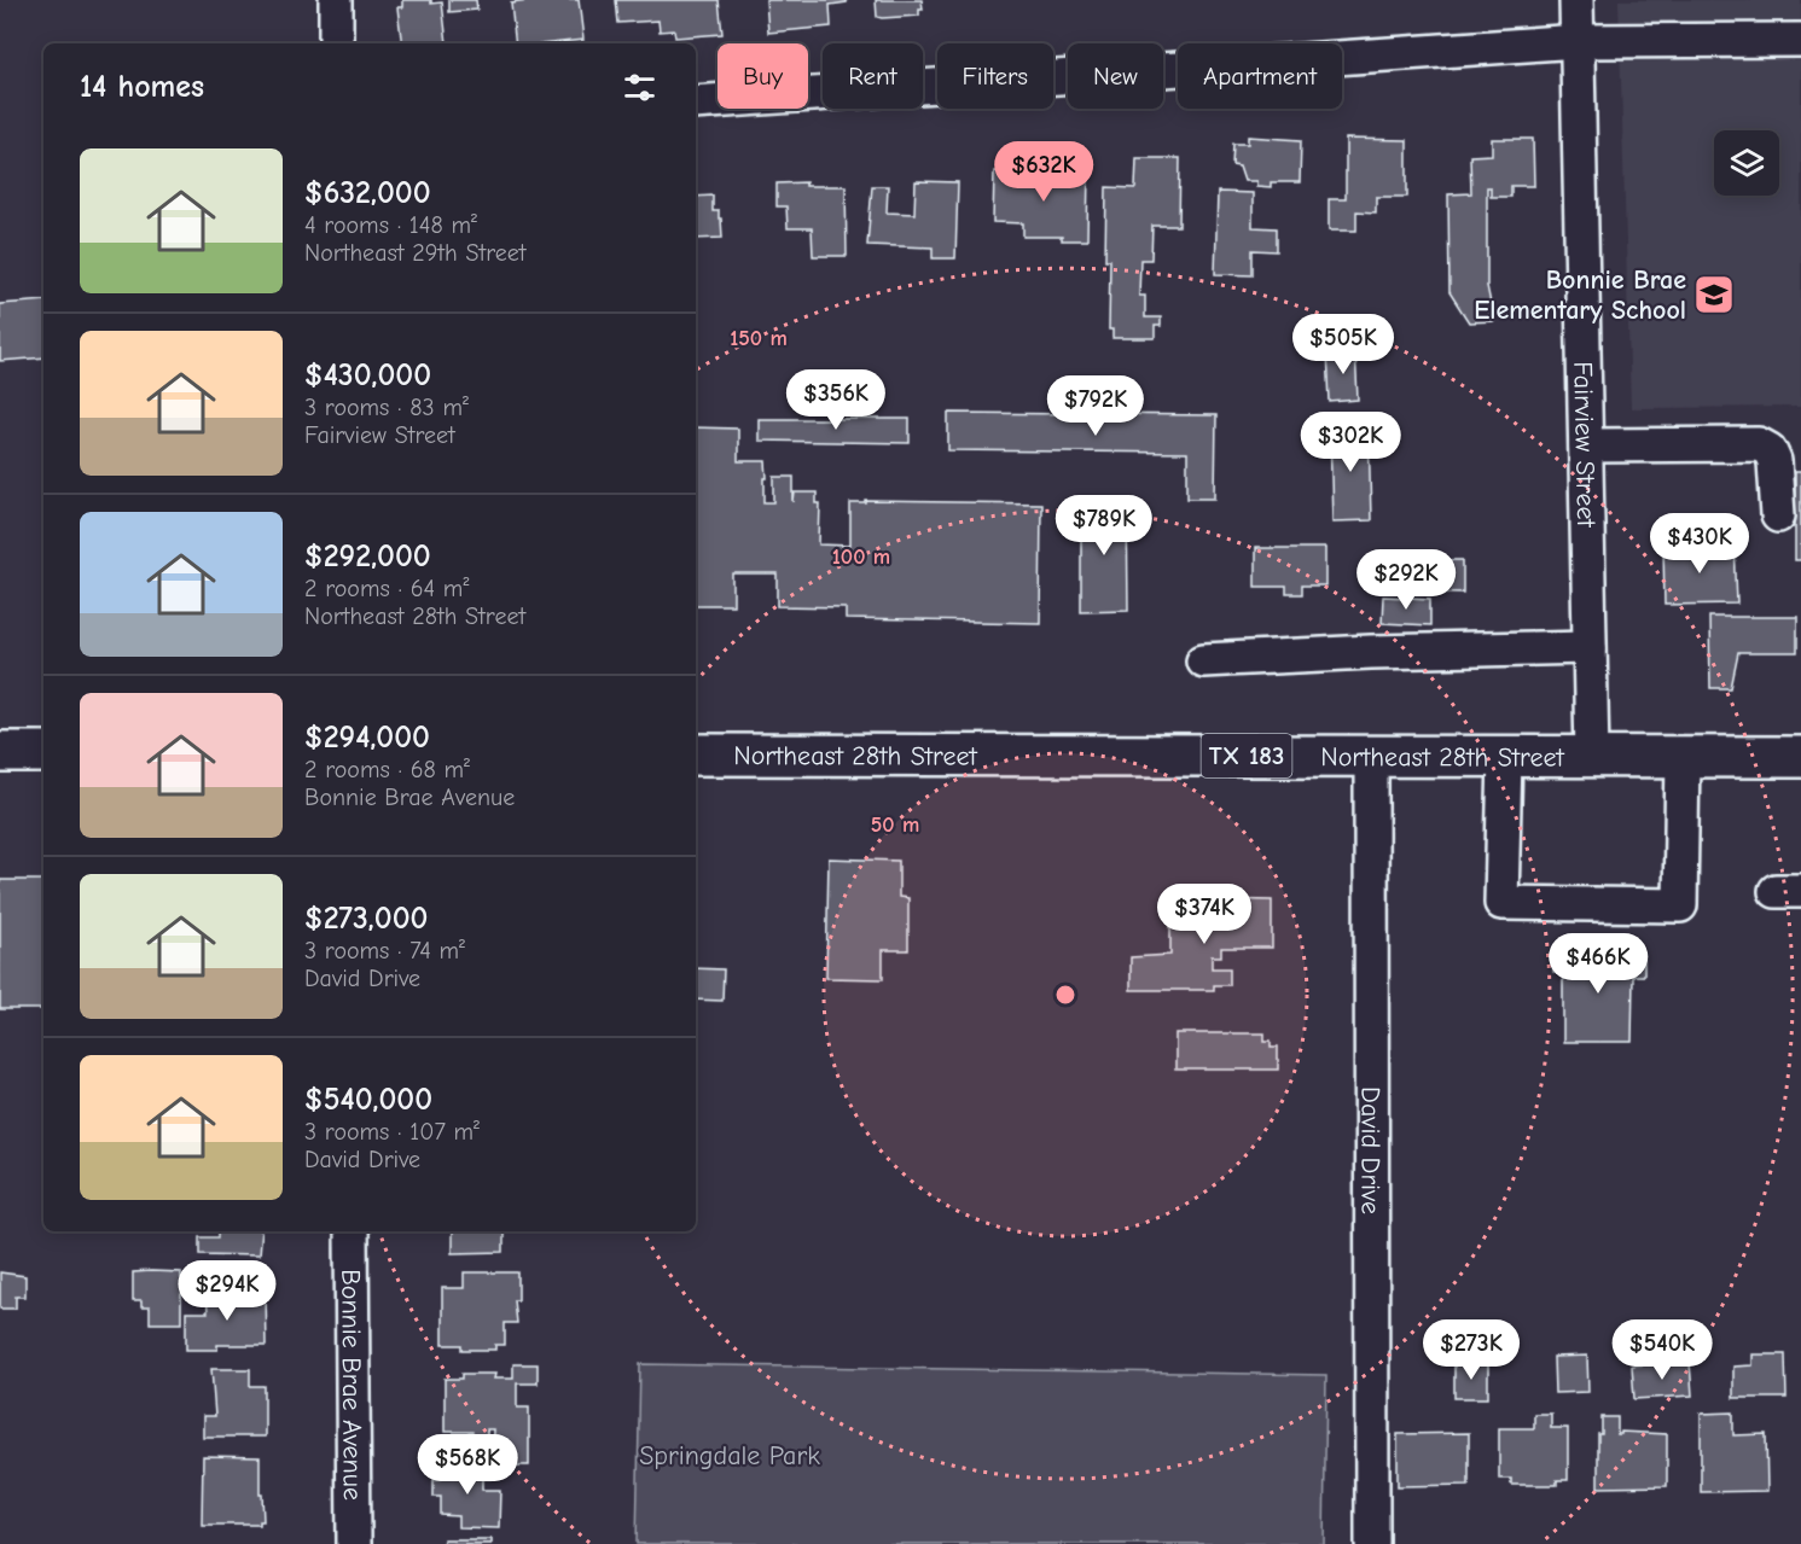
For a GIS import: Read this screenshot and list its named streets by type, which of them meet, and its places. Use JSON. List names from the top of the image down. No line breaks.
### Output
{"streets":{"main road":["Northeast 28th Street","TX 183"],"street":["Fairview Street","David Drive","Bonnie Brae Avenue"]},"crossings":[["Fairview Street","Northeast 28th Street"],["Northeast 28th Street","David Drive"]],"parks":["Springdale Park"],"places":{"school or university":["Bonnie Brae Elementary School"]},"page":{"chip":["Buy","Rent","Filters","New","Apartment"],"heading":"14 homes","list":[{"name":"$632,000","note":"4 rooms · 148 m² · Northeast 29th Street"},{"name":"$430,000","note":"3 rooms · 83 m² · Fairview Street"},{"name":"$292,000","note":"2 rooms · 64 m² · Northeast 28th Street"},{"name":"$294,000","note":"2 rooms · 68 m² · Bonnie Brae Avenue"},{"name":"$273,000","note":"3 rooms · 74 m² · David Drive"},{"name":"$540,000","note":"3 rooms · 107 m² · David Drive"}],"price":["$632K","$505K","$356K","$792K","$302K","$789K","$430K","$292K","$374K","$466K","$294K","$273K","$540K","$568K"]},"rings":["150 m","100 m","50 m"]}
